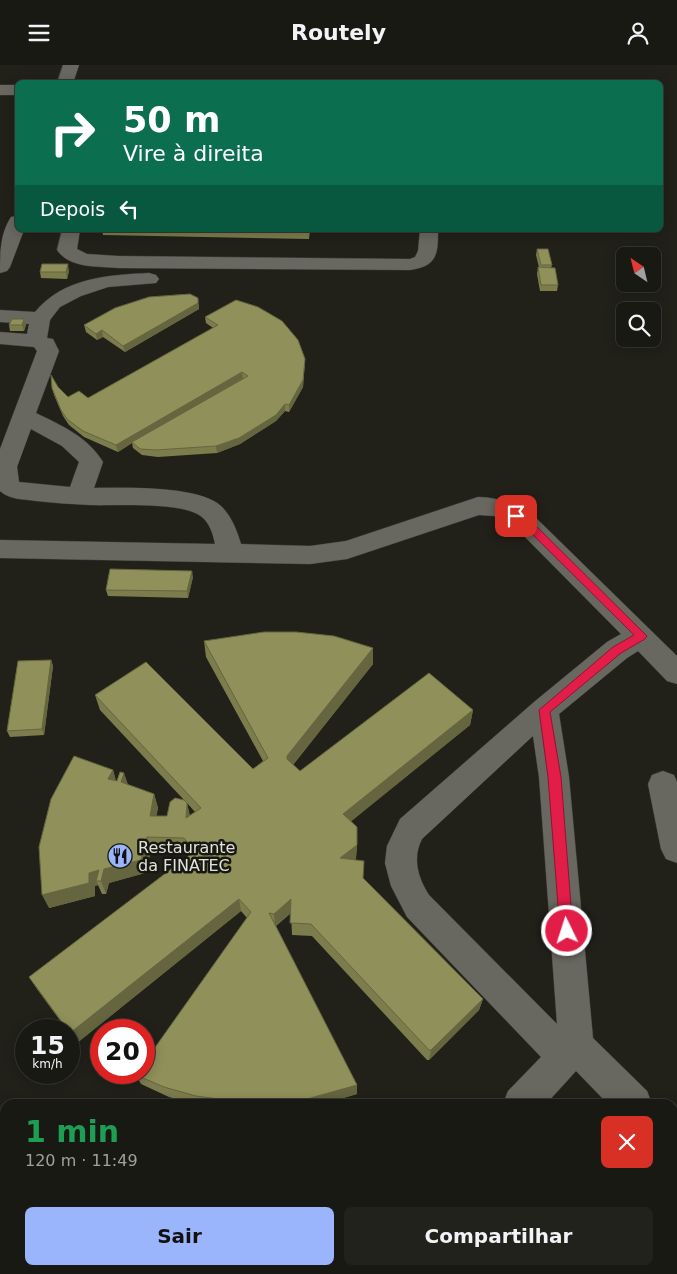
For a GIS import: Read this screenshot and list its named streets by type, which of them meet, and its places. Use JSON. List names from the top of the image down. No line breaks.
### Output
{"places":{"restaurant":["Restaurante da FINATEC"]},"north":"top left","page":{"header":"Routely","turn":["50 m","Vire à direita"],"then":"Depois","speed":"15 km/h","limit":"20","heading":["1 min","120 m · 11:49"],"buttons":["Sair","Compartilhar"]}}
